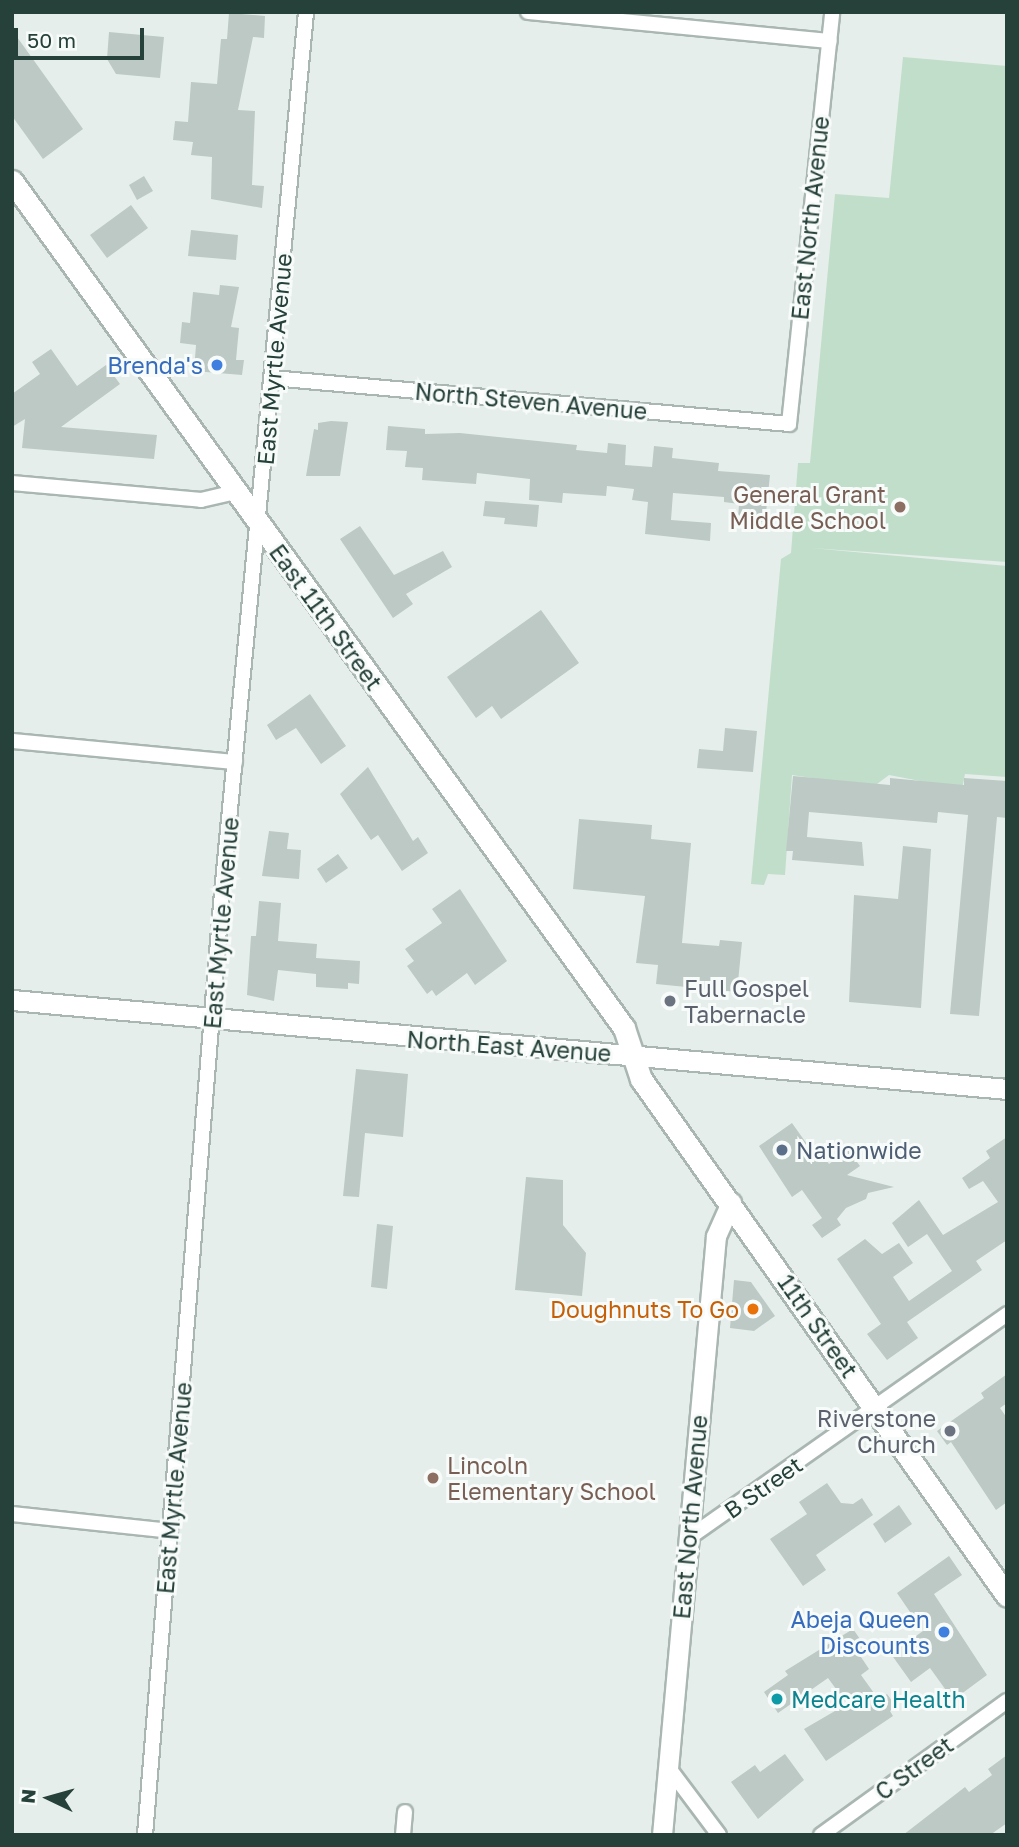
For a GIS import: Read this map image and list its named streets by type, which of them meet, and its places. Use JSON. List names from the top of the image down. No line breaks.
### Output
{"streets":{"main road":["East 11th Street","11th Street"],"street":["East North Avenue","East Myrtle Avenue","North Steven Avenue","North East Avenue","B Street","C Street"]},"crossings":[["East North Avenue","North Steven Avenue"],["East North Avenue","11th Street"],["East North Avenue","B Street"],["East Myrtle Avenue","North Steven Avenue"],["East Myrtle Avenue","East 11th Street"],["East Myrtle Avenue","North East Avenue"],["East 11th Street","North East Avenue"],["East 11th Street","11th Street"],["North East Avenue","11th Street"],["11th Street","B Street"]],"places":["Brenda's","General Grant Middle School","Full Gospel Tabernacle","Nationwide","Doughnuts To Go","Riverstone Church","Lincoln Elementary School","Abeja Queen Discounts","Medcare Health"],"scale_bar":"50 m","north":"left"}
